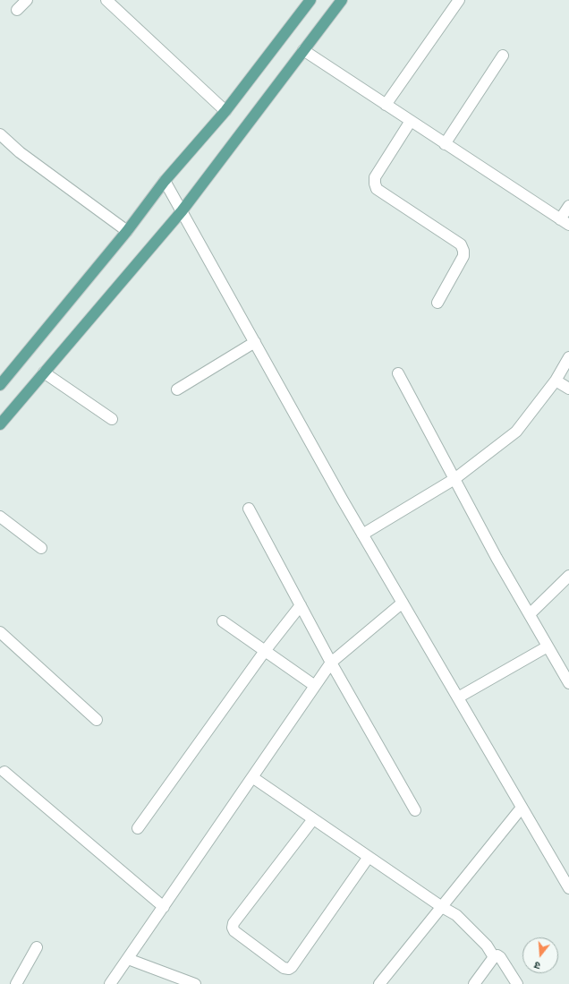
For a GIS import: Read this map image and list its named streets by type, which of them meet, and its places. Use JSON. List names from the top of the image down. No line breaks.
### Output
{"north":"bottom"}
